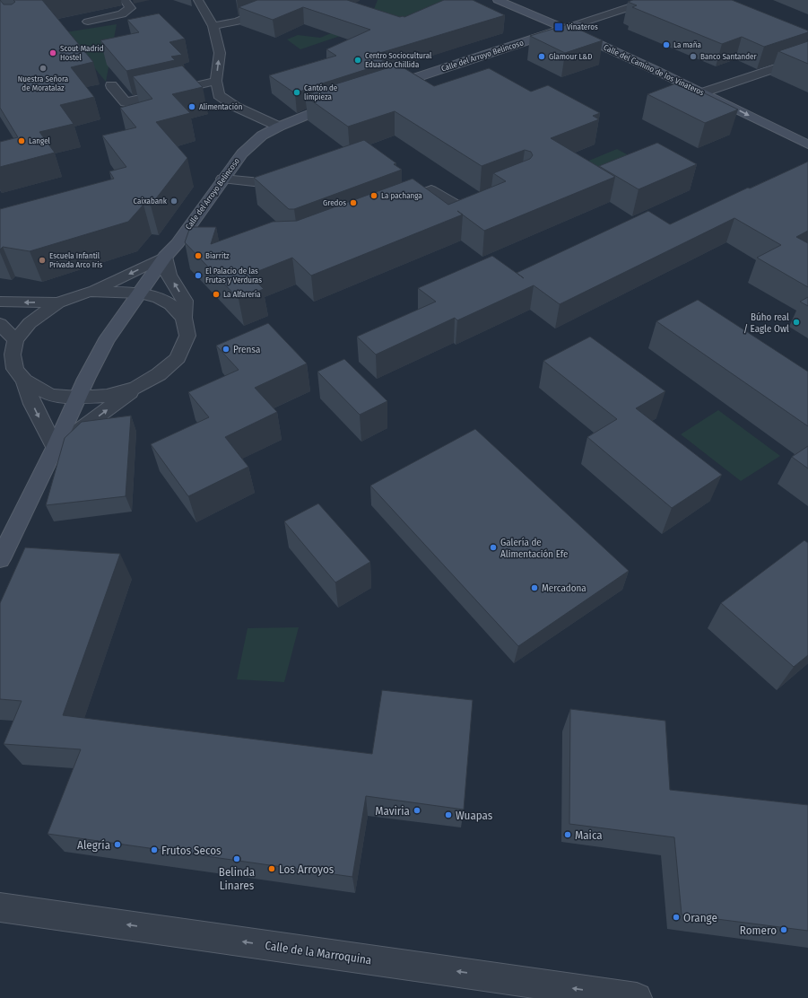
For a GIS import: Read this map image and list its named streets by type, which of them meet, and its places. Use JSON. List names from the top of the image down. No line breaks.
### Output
{"streets":{"street":["Calle del Arroyo Belincoso","Calle del Camino de los Vinateros","Calle de la Marroquina"]},"crossings":[["Calle del Arroyo Belincoso","Calle del Camino de los Vinateros"]],"one_way":["Calle de la Marroquina"],"places":{"transit":["Vinateros"],"other":["La maña","Scout Madrid Hostel","Glamour L&D","Banco Santander","Centro Sociocultural Eduardo Chillida","Nuestra Señora de Moratalaz","Cantón de limpieza","Alimentación","Langel","La pachanga","Caixabank","Gredos","Biarritz","Escuela Infantil Privada Arco Iris","El Palacio de las Frutas y Verduras","La Alfarería","Búho real / Eagle Owl","Prensa","Galería de Alimentación Efe","Mercadona","Maviria","Wuapas","Maica","Alegría","Frutos Secos","Belinda Linares","Los Arroyos","Orange","Romero"]}}
